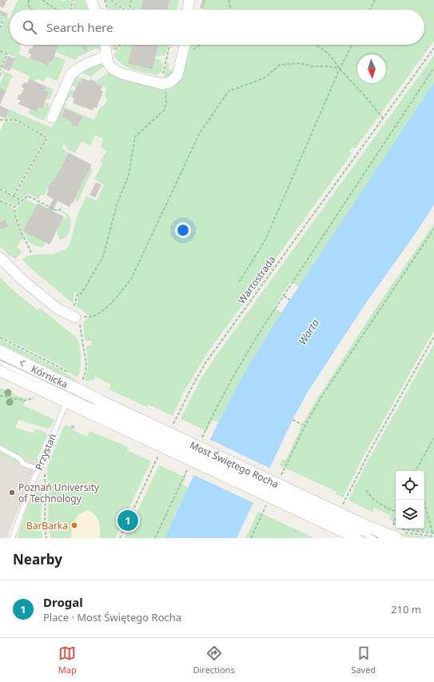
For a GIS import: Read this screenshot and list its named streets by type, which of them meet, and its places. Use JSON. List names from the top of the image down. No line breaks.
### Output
{"streets":{"street":["Kórnicka","Most Świętego Rocha"],"lane":["Przystań"],"path":["Wartostrada"]},"crossings":[["Kórnicka","Przystań"],["Kórnicka","Most Świętego Rocha"]],"water":["Warta"],"places":["Poznań University of Technology","BarBarka"],"north":"bottom","page":{"search":"Search here","pins":"1","heading":"Nearby","list":[{"mark":"1","name":"Drogal","note":"Place · Most Świętego Rocha","value":"210 m"}],"nav":["Map","Directions","Saved"]}}
